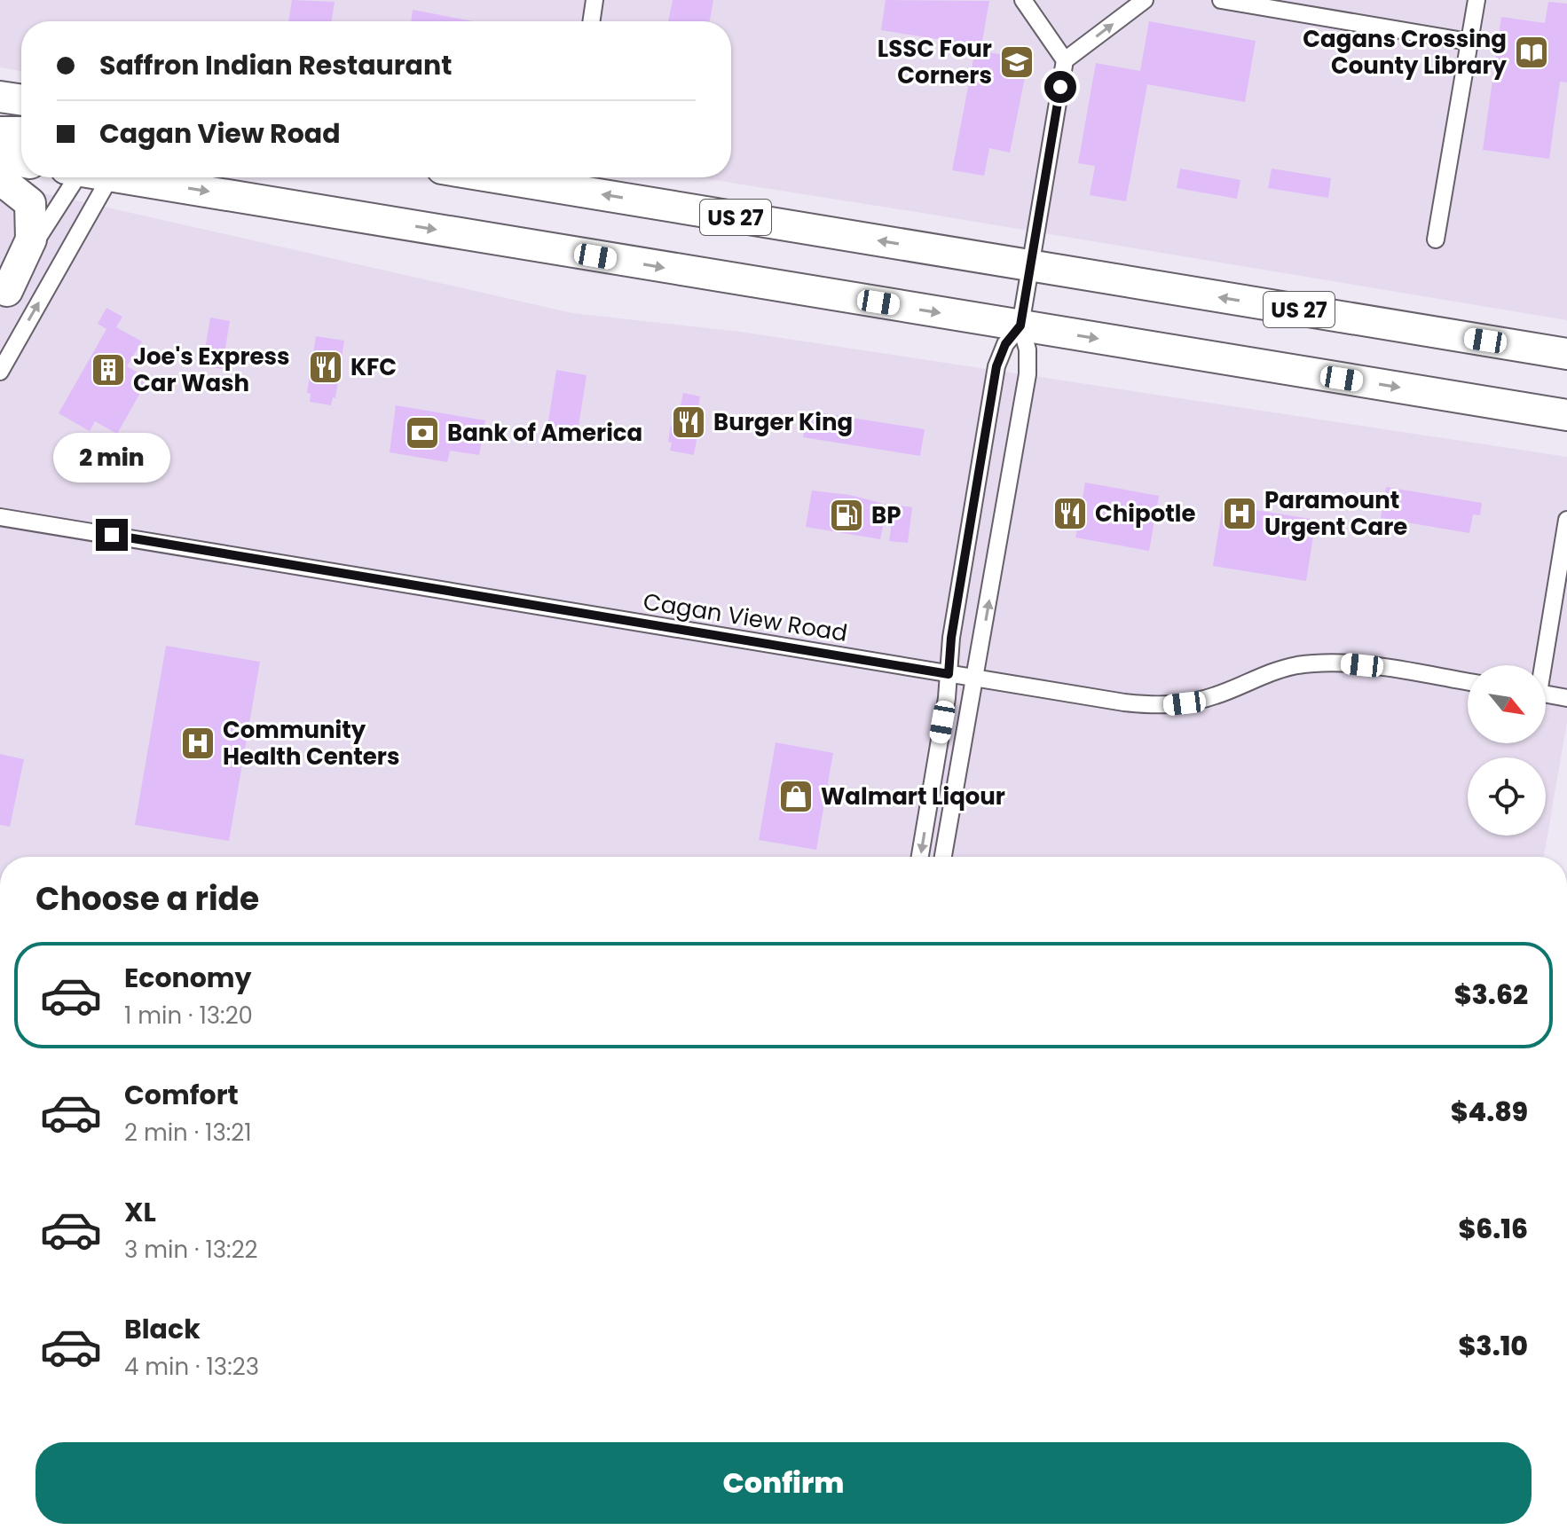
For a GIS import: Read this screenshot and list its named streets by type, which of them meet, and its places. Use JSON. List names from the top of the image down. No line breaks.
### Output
{"streets":{"highway":["US 27"],"street":["Cagan View Road"]},"places":{"library":["Cagans Crossing County Library"],"school or university":["LSSC Four Corners"],"restaurant":["KFC","Burger King","Chipotle"],"building":["Joe's Express Car Wash"],"bank":["Bank of America"],"hospital":["Paramount Urgent Care","Community Health Centers"],"fuel station":["BP"],"shop":["Walmart Liqour"]},"north":"bottom right","page":{"banner":["Saffron Indian Restaurant","Cagan View Road"],"bubble":"2 min","heading":"Choose a ride","list":[{"name":"Economy","note":"1 min · 13:20","value":"$3.62"},{"name":"Comfort","note":"2 min · 13:21","value":"$4.89"},{"name":"XL","note":"3 min · 13:22","value":"$6.16"},{"name":"Black","note":"4 min · 13:23","value":"$3.10"}],"buttons":"Confirm"}}
